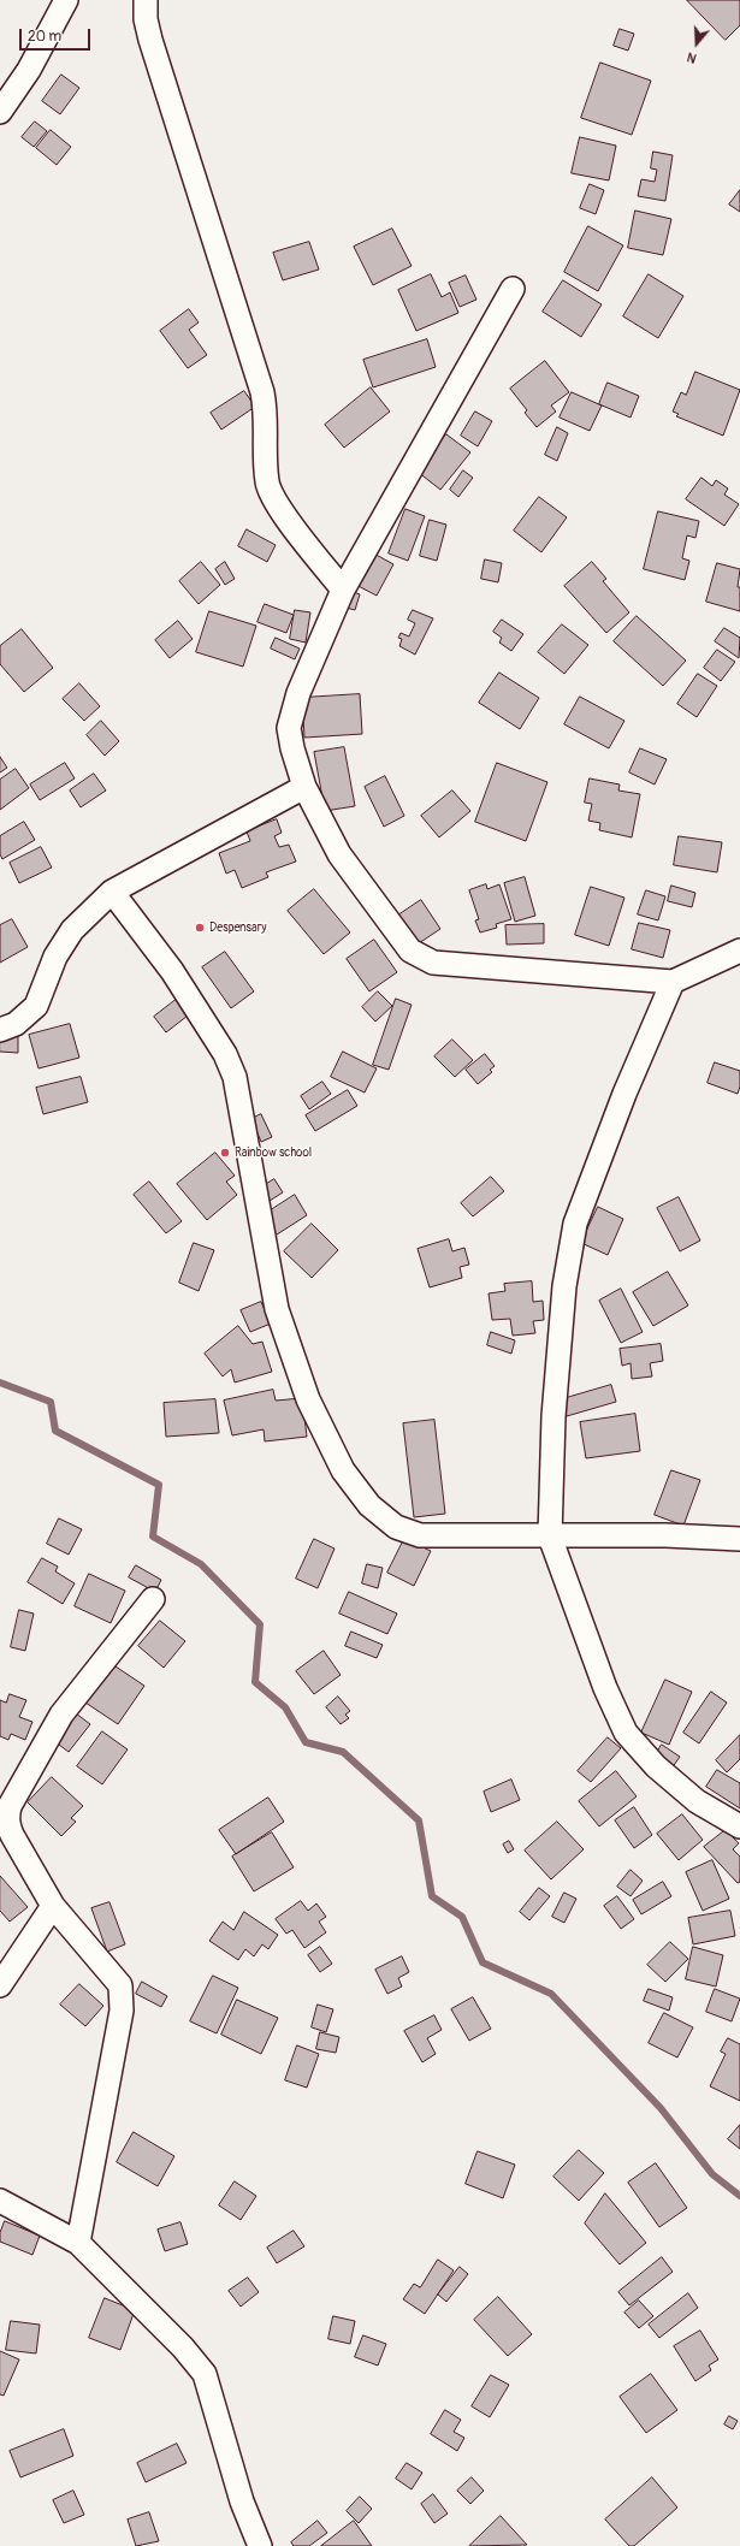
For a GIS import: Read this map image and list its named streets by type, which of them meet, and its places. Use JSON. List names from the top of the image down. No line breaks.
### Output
{"places":["Despensary","Rainbow school"],"scale_bar":"20 m","north":"bottom"}
